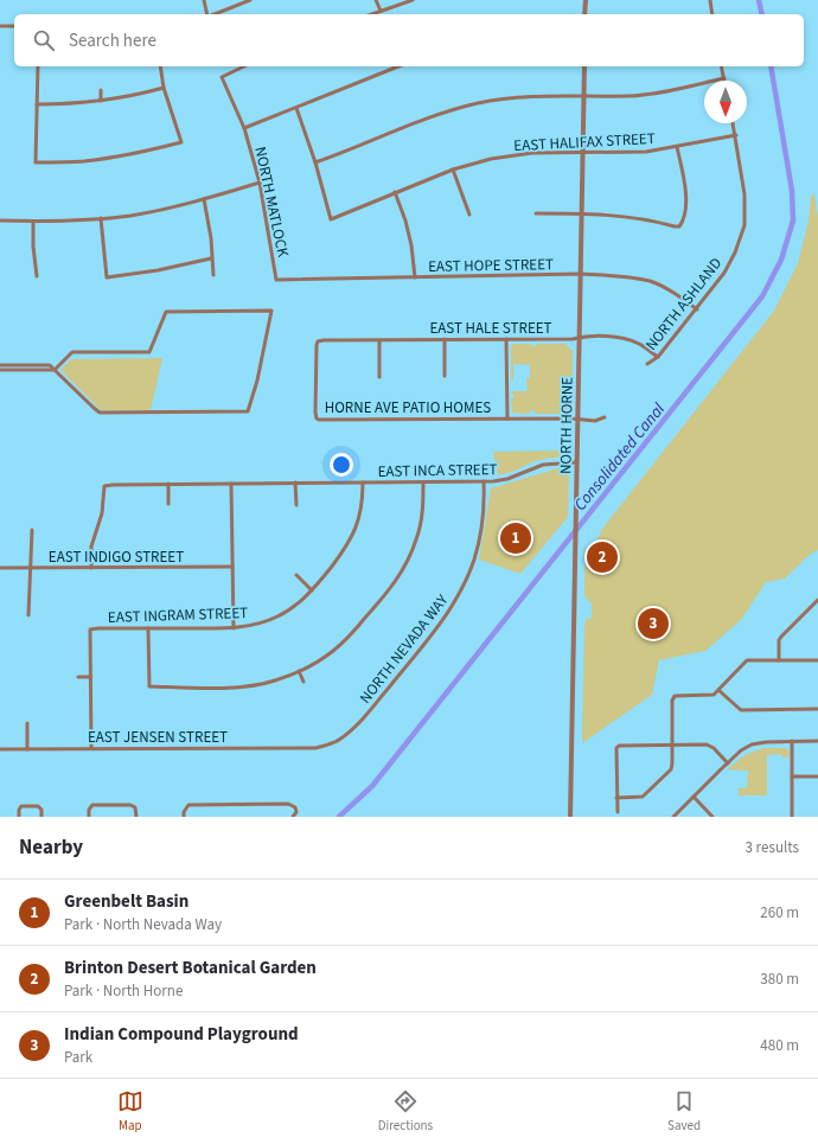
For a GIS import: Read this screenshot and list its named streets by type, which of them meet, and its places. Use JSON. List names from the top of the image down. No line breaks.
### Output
{"streets":{"street":["EAST HALIFAX STREET","NORTH MATLOCK","EAST HOPE STREET","NORTH ASHLAND","EAST HALE STREET","HORNE AVE PATIO HOMES","NORTH HORNE","EAST INCA STREET","EAST INDIGO STREET","EAST INGRAM STREET","NORTH NEVADA WAY","EAST JENSEN STREET"]},"crossings":[["EAST HALIFAX STREET","NORTH ASHLAND"],["EAST HALIFAX STREET","NORTH HORNE"],["NORTH MATLOCK","EAST HOPE STREET"],["EAST HOPE STREET","NORTH ASHLAND"],["EAST HOPE STREET","NORTH HORNE"],["NORTH ASHLAND","EAST HALE STREET"],["EAST HALE STREET","HORNE AVE PATIO HOMES"],["EAST HALE STREET","NORTH HORNE"],["HORNE AVE PATIO HOMES","NORTH HORNE"],["NORTH HORNE","EAST INCA STREET"],["EAST INCA STREET","EAST INDIGO STREET"],["EAST INCA STREET","EAST INGRAM STREET"],["EAST INCA STREET","NORTH NEVADA WAY"],["NORTH NEVADA WAY","EAST JENSEN STREET"]],"water":["Consolidated Canal"],"north":"bottom","page":{"search":"Search here","pins":["1","2","3"],"heading":["Nearby","3 results"],"list":[{"mark":"1","name":"Greenbelt Basin","note":"Park · North Nevada Way","value":"260 m"},{"mark":"2","name":"Brinton Desert Botanical Garden","note":"Park · North Horne","value":"380 m"},{"mark":"3","name":"Indian Compound Playground","note":"Park","value":"480 m"}],"nav":["Map","Directions","Saved"]}}
